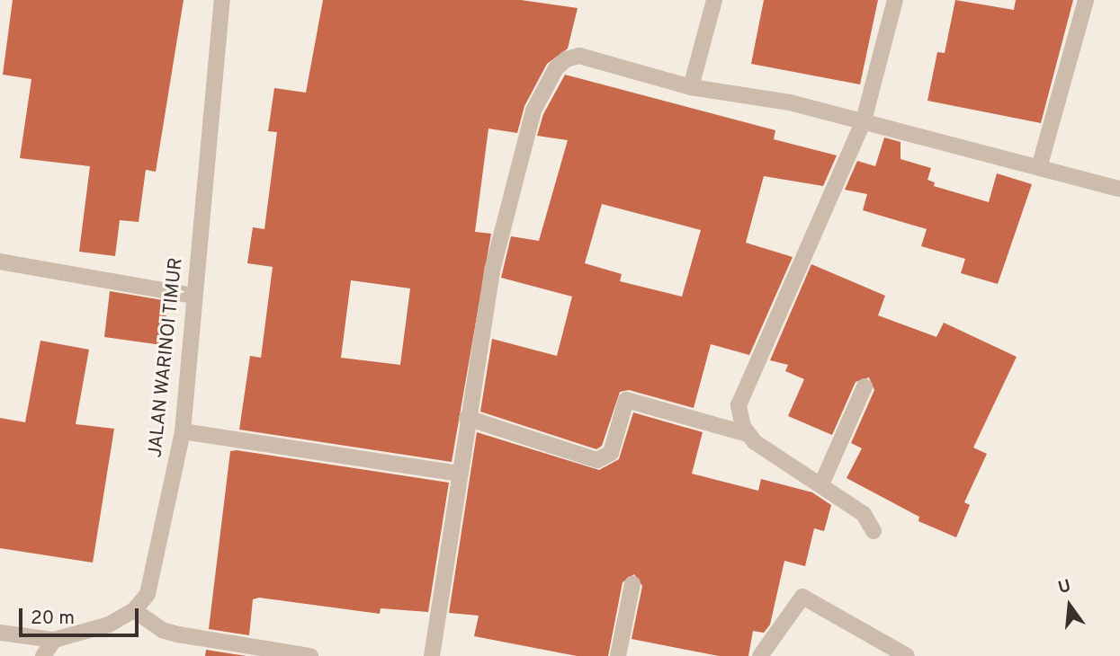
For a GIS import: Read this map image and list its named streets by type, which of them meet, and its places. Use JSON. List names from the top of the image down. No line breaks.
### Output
{"streets":{"street":["JALAN WARINOI TIMUR"]},"scale_bar":"20 m","north":"top"}
